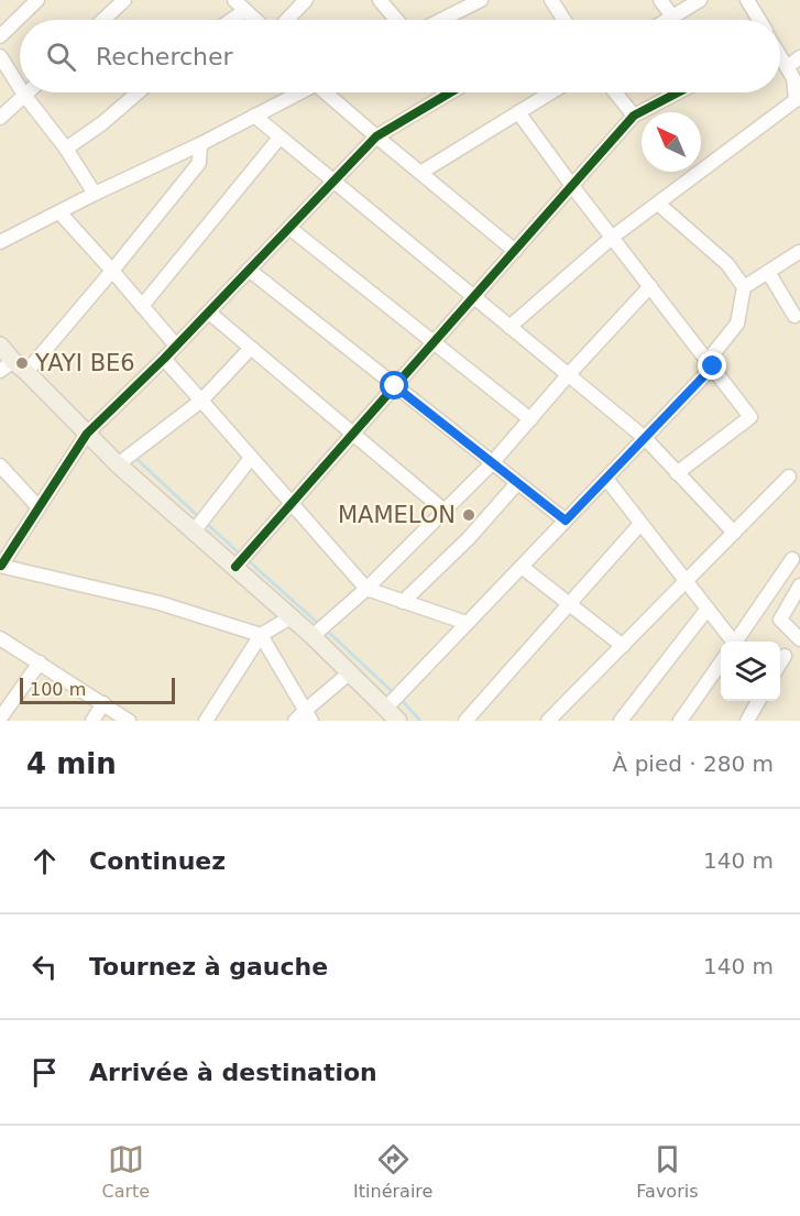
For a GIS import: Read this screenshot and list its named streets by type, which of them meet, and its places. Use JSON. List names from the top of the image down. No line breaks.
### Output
{"places":["YAYI BE6","MAMELON"],"scale_bar":"100 m","north":"top left","page":{"search":"Rechercher","scale":"100 m","heading":["4 min","À pied · 280 m"],"list":[["Continuez","140 m"],["Tournez à gauche","140 m"],"Arrivée à destination"],"nav":["Carte","Itinéraire","Favoris"]}}
